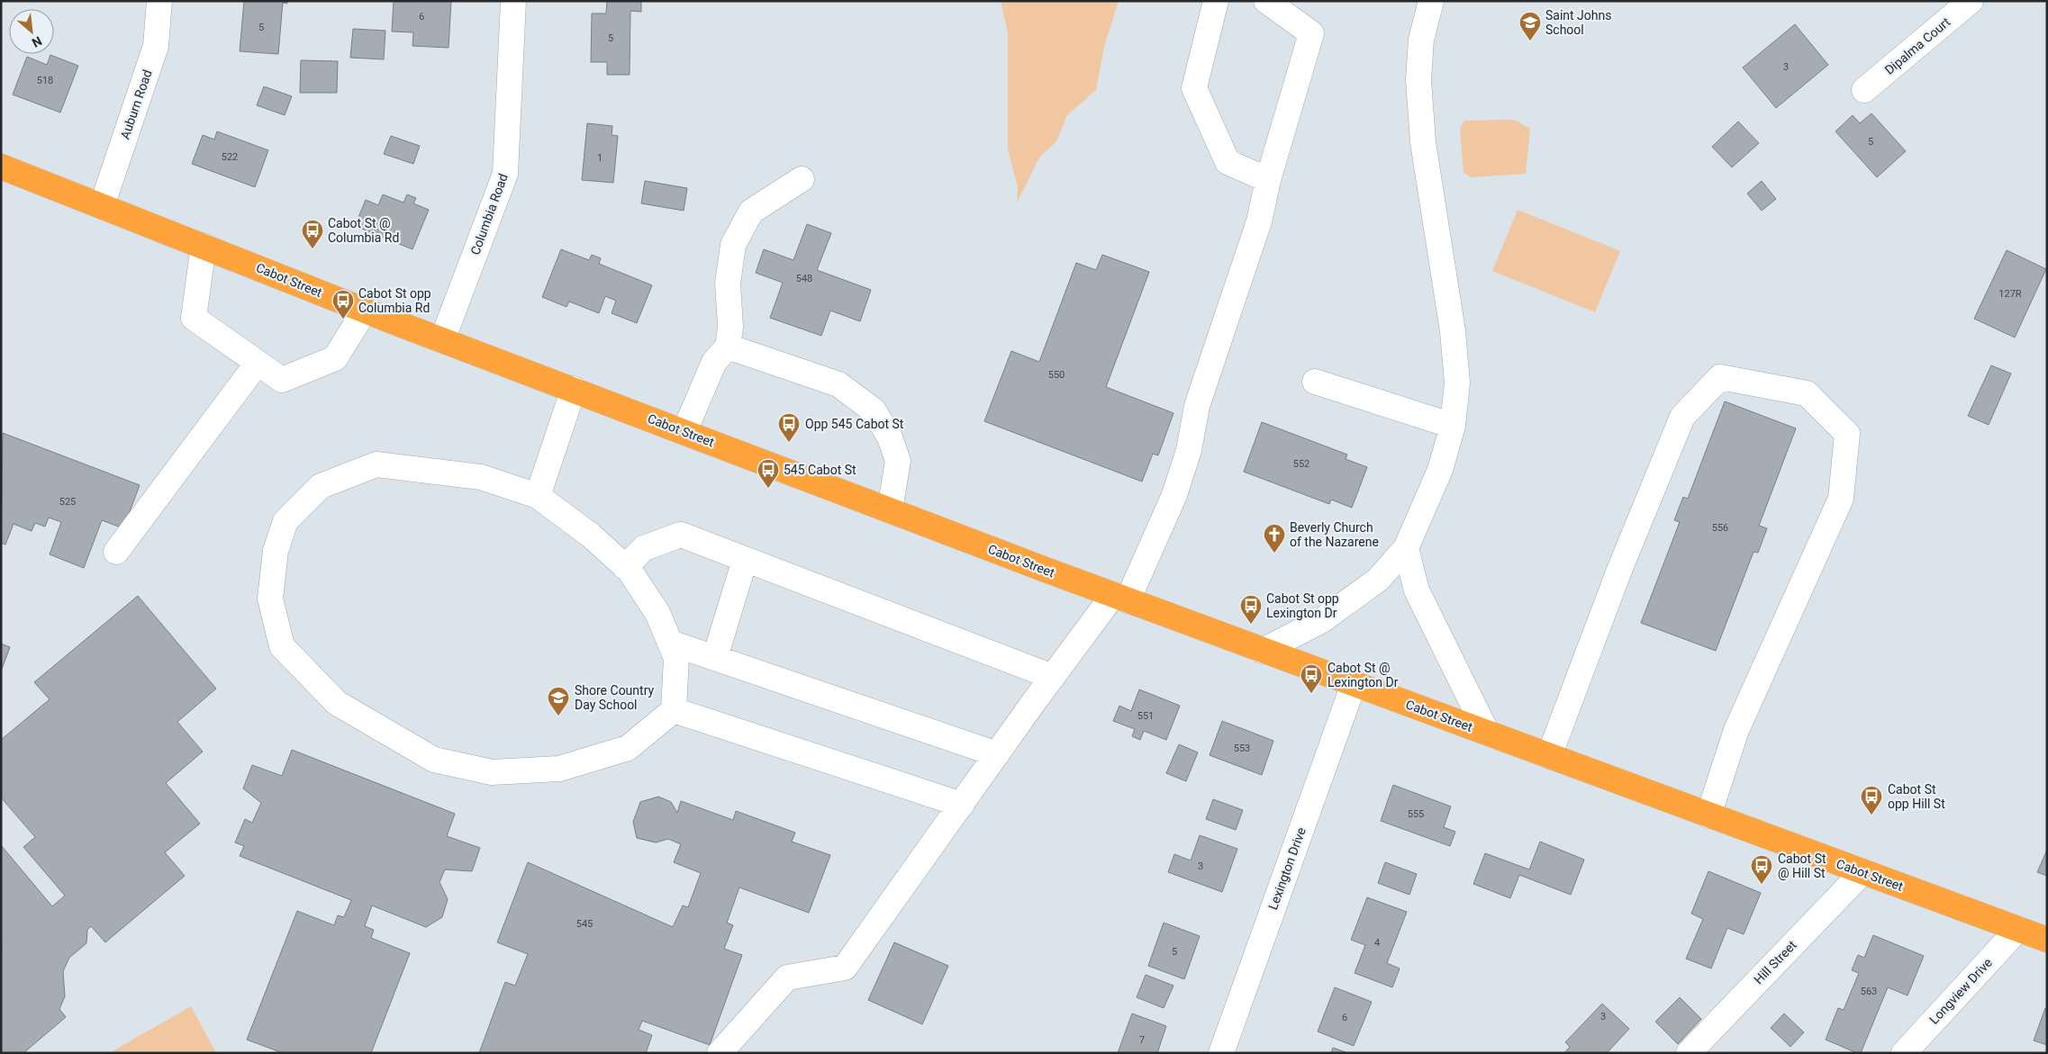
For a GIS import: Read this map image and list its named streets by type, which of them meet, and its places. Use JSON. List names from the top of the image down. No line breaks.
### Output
{"streets":{"highway":["Cabot Street"],"street":["Dipalma Court","Auburn Road","Columbia Road","Lexington Drive","Hill Street","Longview Drive"]},"crossings":[["Auburn Road","Cabot Street"],["Columbia Road","Cabot Street"],["Cabot Street","Lexington Drive"],["Cabot Street","Hill Street"],["Cabot Street","Longview Drive"]],"places":{"school or university":["Saint Johns School","Shore Country Day School"],"bus stop":["Cabot St @ Columbia Rd","Cabot St opp Columbia Rd","Opp 545 Cabot St","545 Cabot St","Cabot St opp Lexington Dr","Cabot St @ Lexington Dr","Cabot St opp Hill St","Cabot St @ Hill St"],"church":["Beverly Church of the Nazarene"]},"house_numbers":["6","5","5","3","518","5","522","1","548","127R","550","552","525","556","551","553","555","3","545","4","5","563","3","6","7"],"north":"bottom right"}
